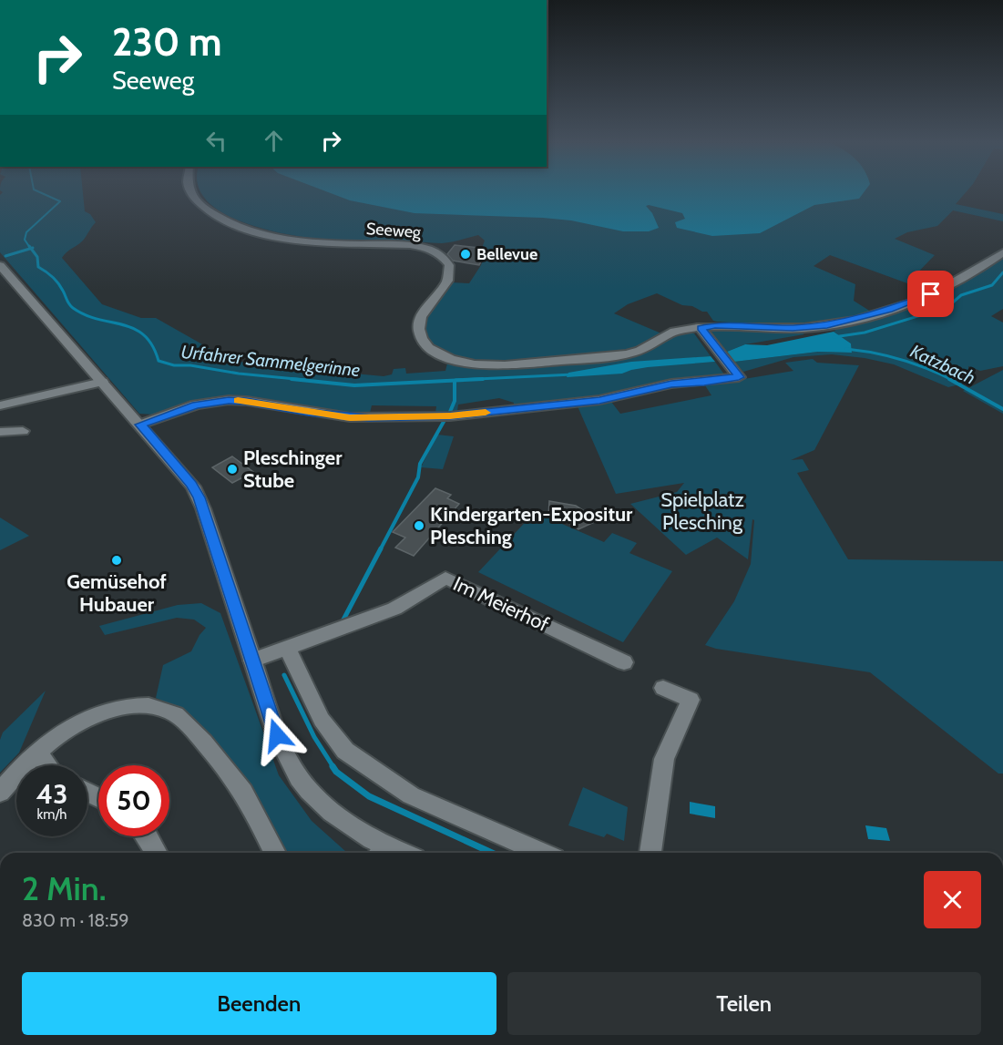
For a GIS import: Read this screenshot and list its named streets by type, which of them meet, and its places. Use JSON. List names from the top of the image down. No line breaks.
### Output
{"streets":{"street":["Seeweg","Im Meierhof"]},"water":["Urfahrer Sammelgerinne","Katzbach"],"parks":["Spielplatz Plesching"],"places":["Bellevue","Pleschinger Stube","Kindergarten-Expositur Plesching","Gemüsehof Hubauer"],"page":{"turn":["230 m","Seeweg"],"speed":"43 km/h","limit":"50","heading":["2 Min.","830 m · 18:59"],"buttons":["Beenden","Teilen"]}}
